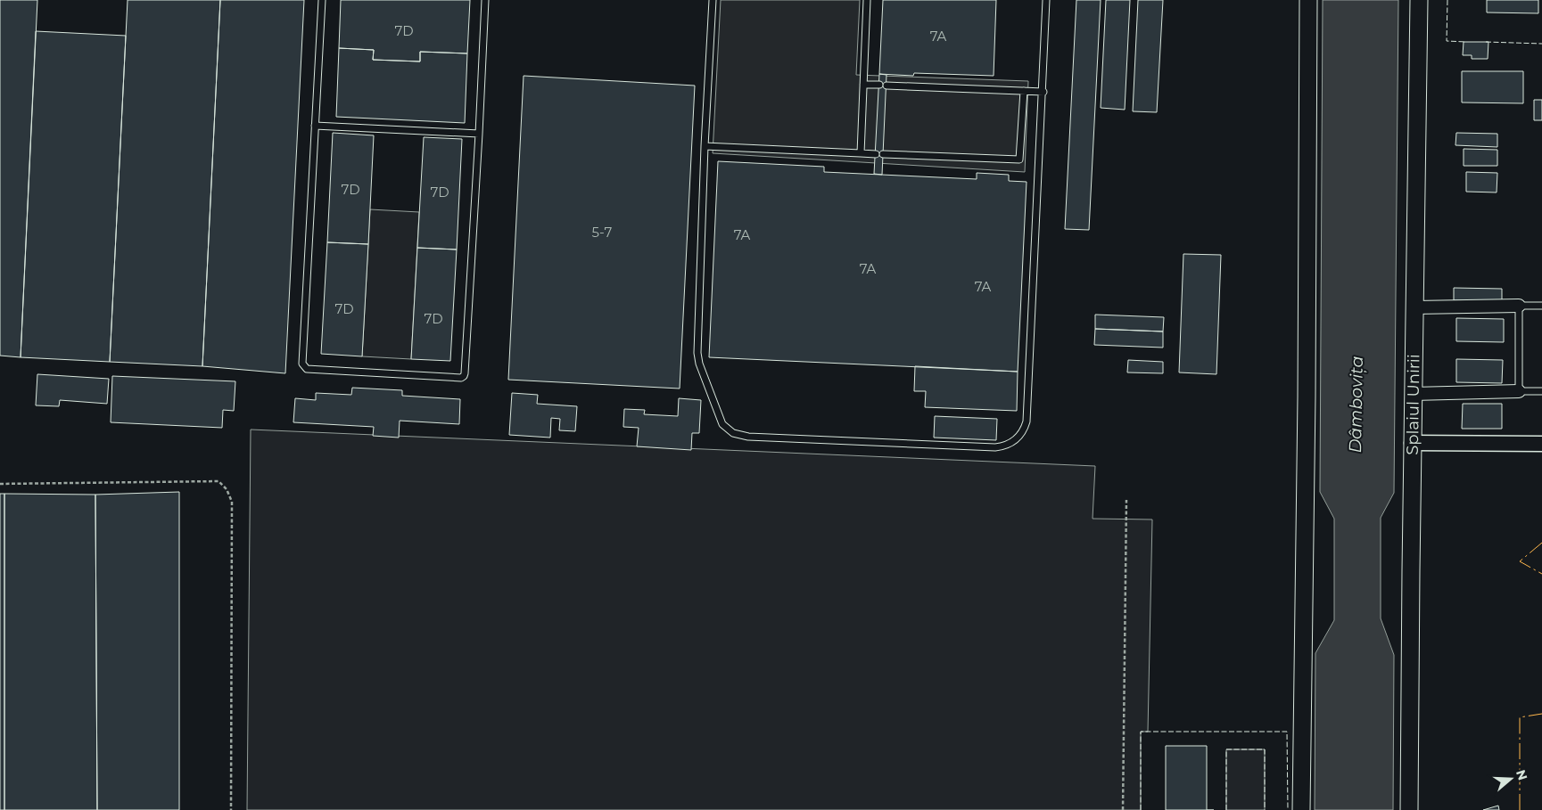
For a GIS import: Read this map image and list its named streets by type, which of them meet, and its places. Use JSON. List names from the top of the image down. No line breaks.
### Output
{"streets":{"main road":["Splaiul Unirii"]},"water":["Dâmbovița"],"house_numbers":["7D","7A","7D","7D","5-7","7A","7A","7A","7D","7D"],"north":"right"}
